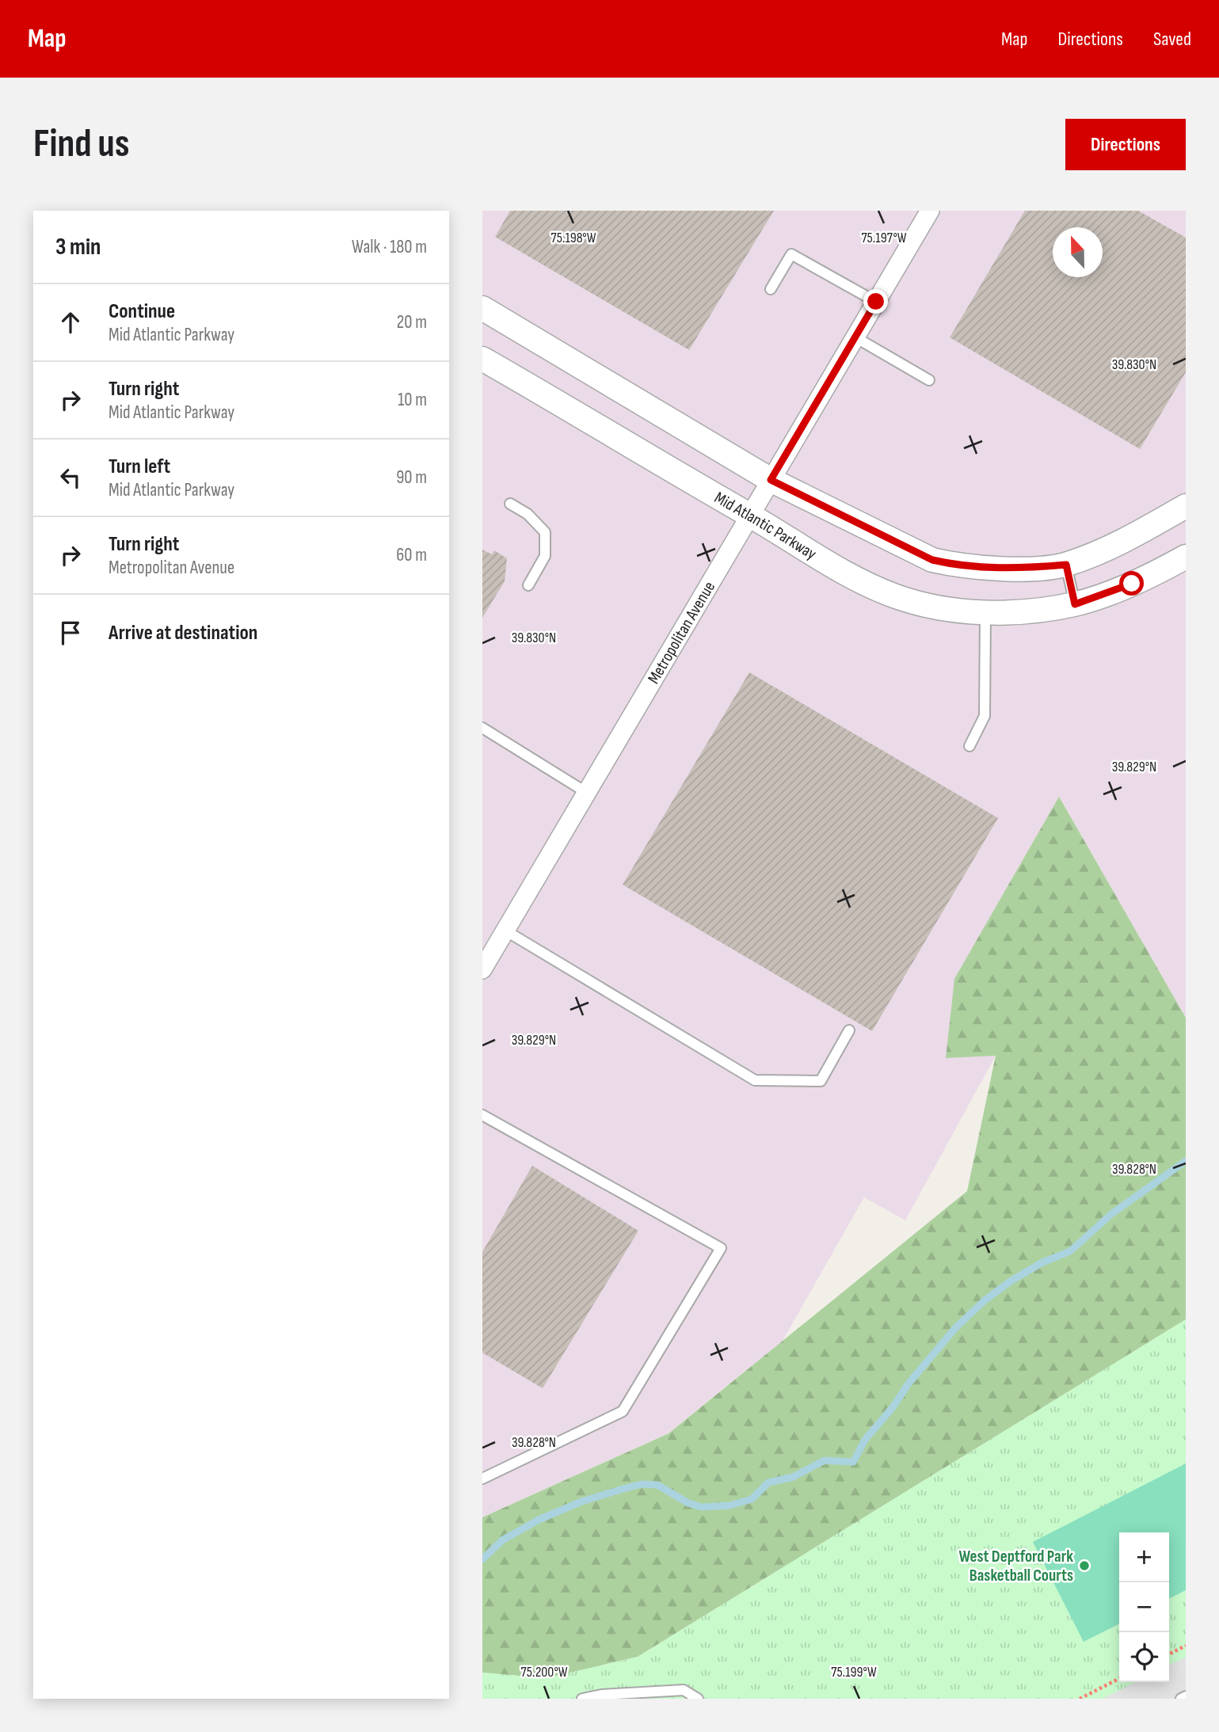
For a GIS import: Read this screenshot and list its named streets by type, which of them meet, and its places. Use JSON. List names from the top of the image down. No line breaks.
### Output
{"streets":{"street":["Mid Atlantic Parkway","Metropolitan Avenue"]},"crossings":[["Mid Atlantic Parkway","Metropolitan Avenue"]],"places":["West Deptford Park Basketball Courts"],"north":"top","page":{"header":"Map","nav":["Map","Directions","Saved"],"buttons":"Directions","title":"Find us","heading":["3 min","Walk · 180 m"],"list":[["Continue","Mid Atlantic Parkway","20 m"],["Turn right","Mid Atlantic Parkway","10 m"],["Turn left","Mid Atlantic Parkway","90 m"],["Turn right","Metropolitan Avenue","60 m"],"Arrive at destination"],"map_buttons":["+","−"]},"coordinates":["75.198°W","75.197°W","39.830°N","39.829°N","39.828°N","75.200°W","75.199°W"]}
